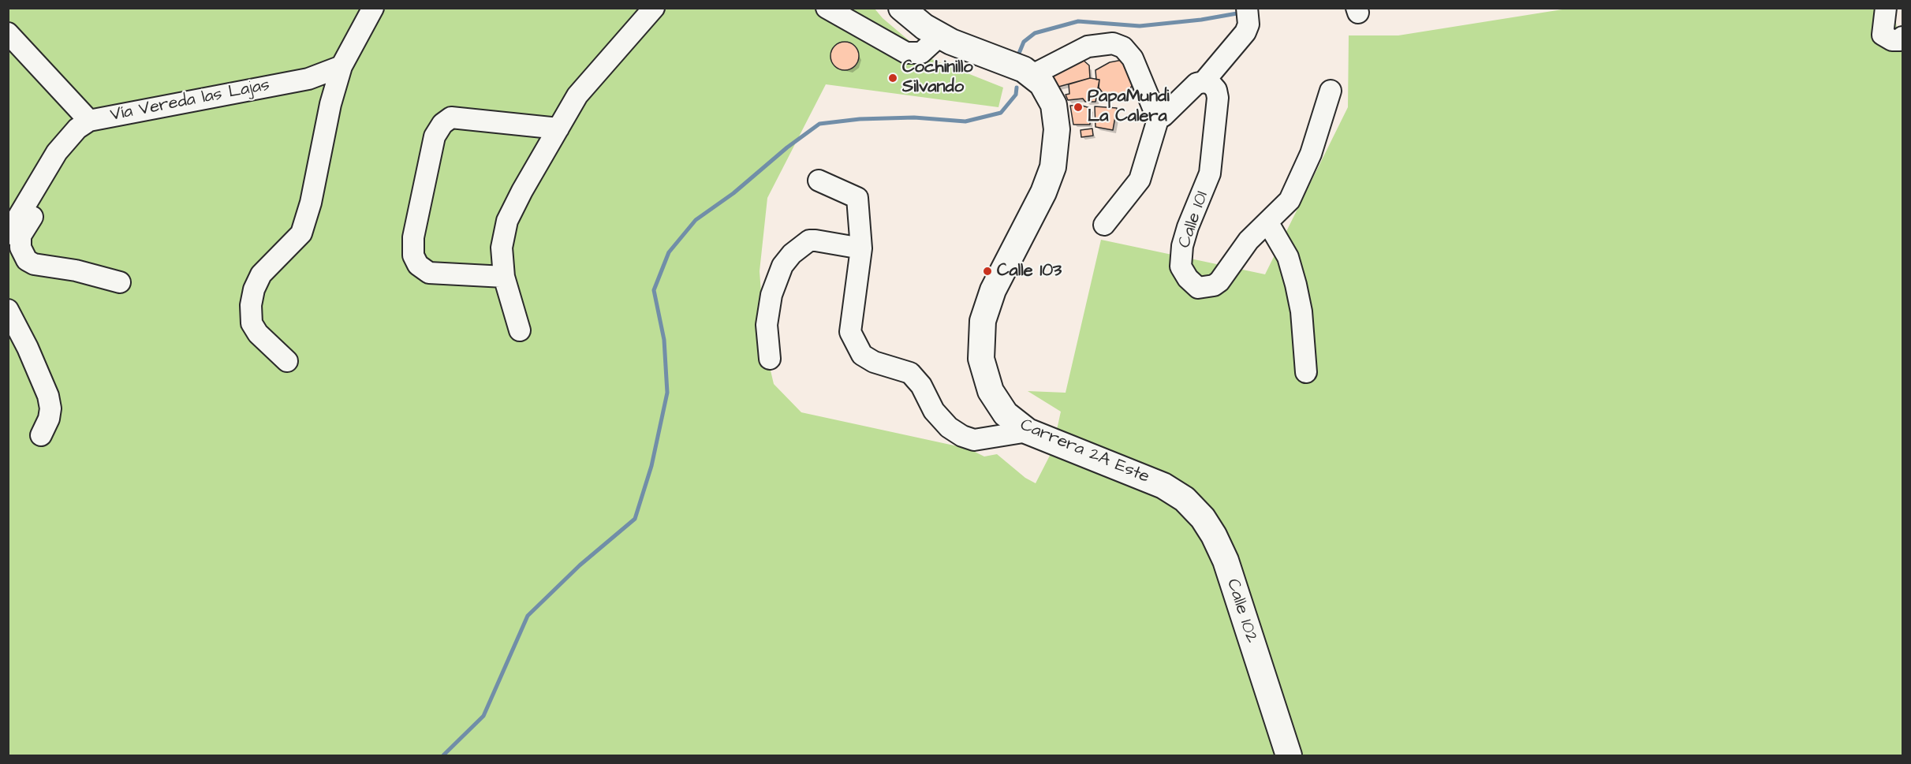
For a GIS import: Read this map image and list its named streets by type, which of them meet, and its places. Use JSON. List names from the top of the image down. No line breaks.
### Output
{"streets":{"main road":["Carrera 2A Este","Calle 102"],"street":["Vía Vereda las Lajas","Calle 101"]},"crossings":[["Carrera 2A Este","Calle 102"]],"places":["Cochinillo Silvando","PapaMundi La Calera","Calle 103"]}
